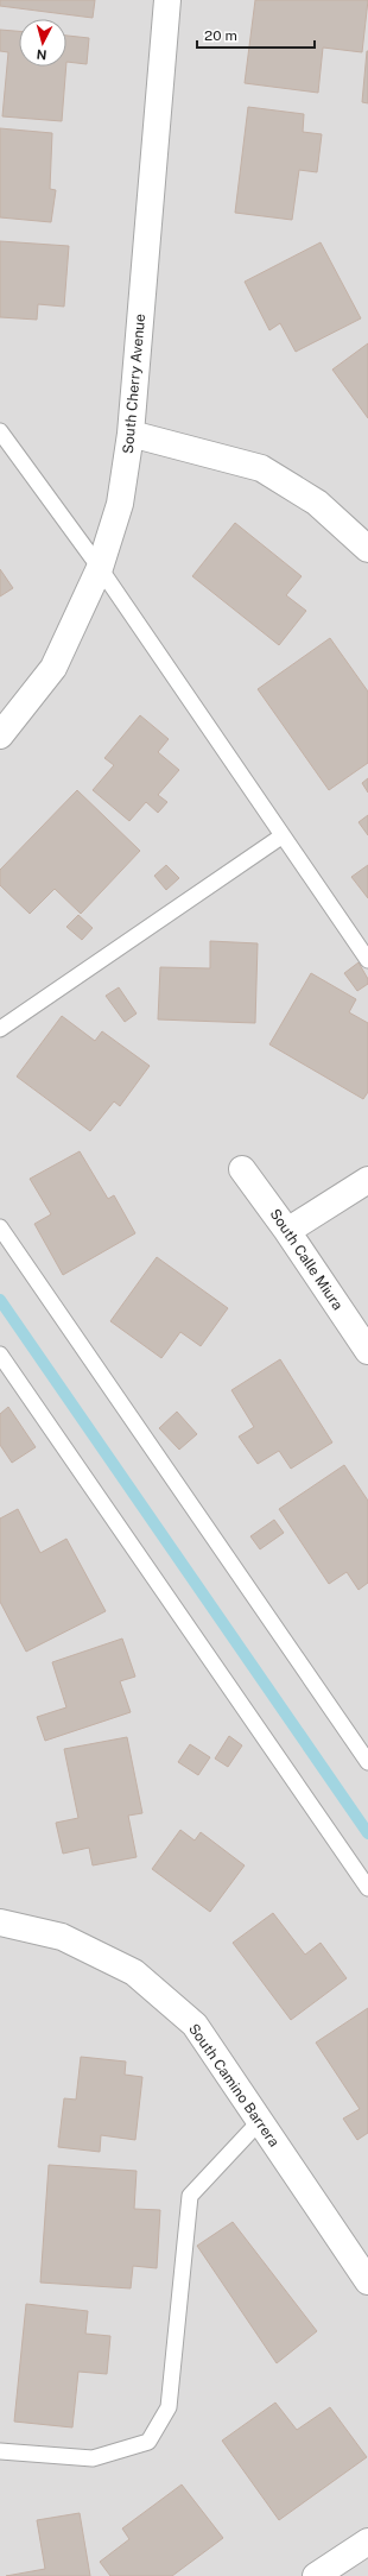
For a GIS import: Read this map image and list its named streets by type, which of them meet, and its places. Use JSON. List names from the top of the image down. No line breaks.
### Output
{"streets":{"street":["South Cherry Avenue","South Calle Miura","South Camino Barrera"]},"scale_bar":"20 m","north":"bottom"}
